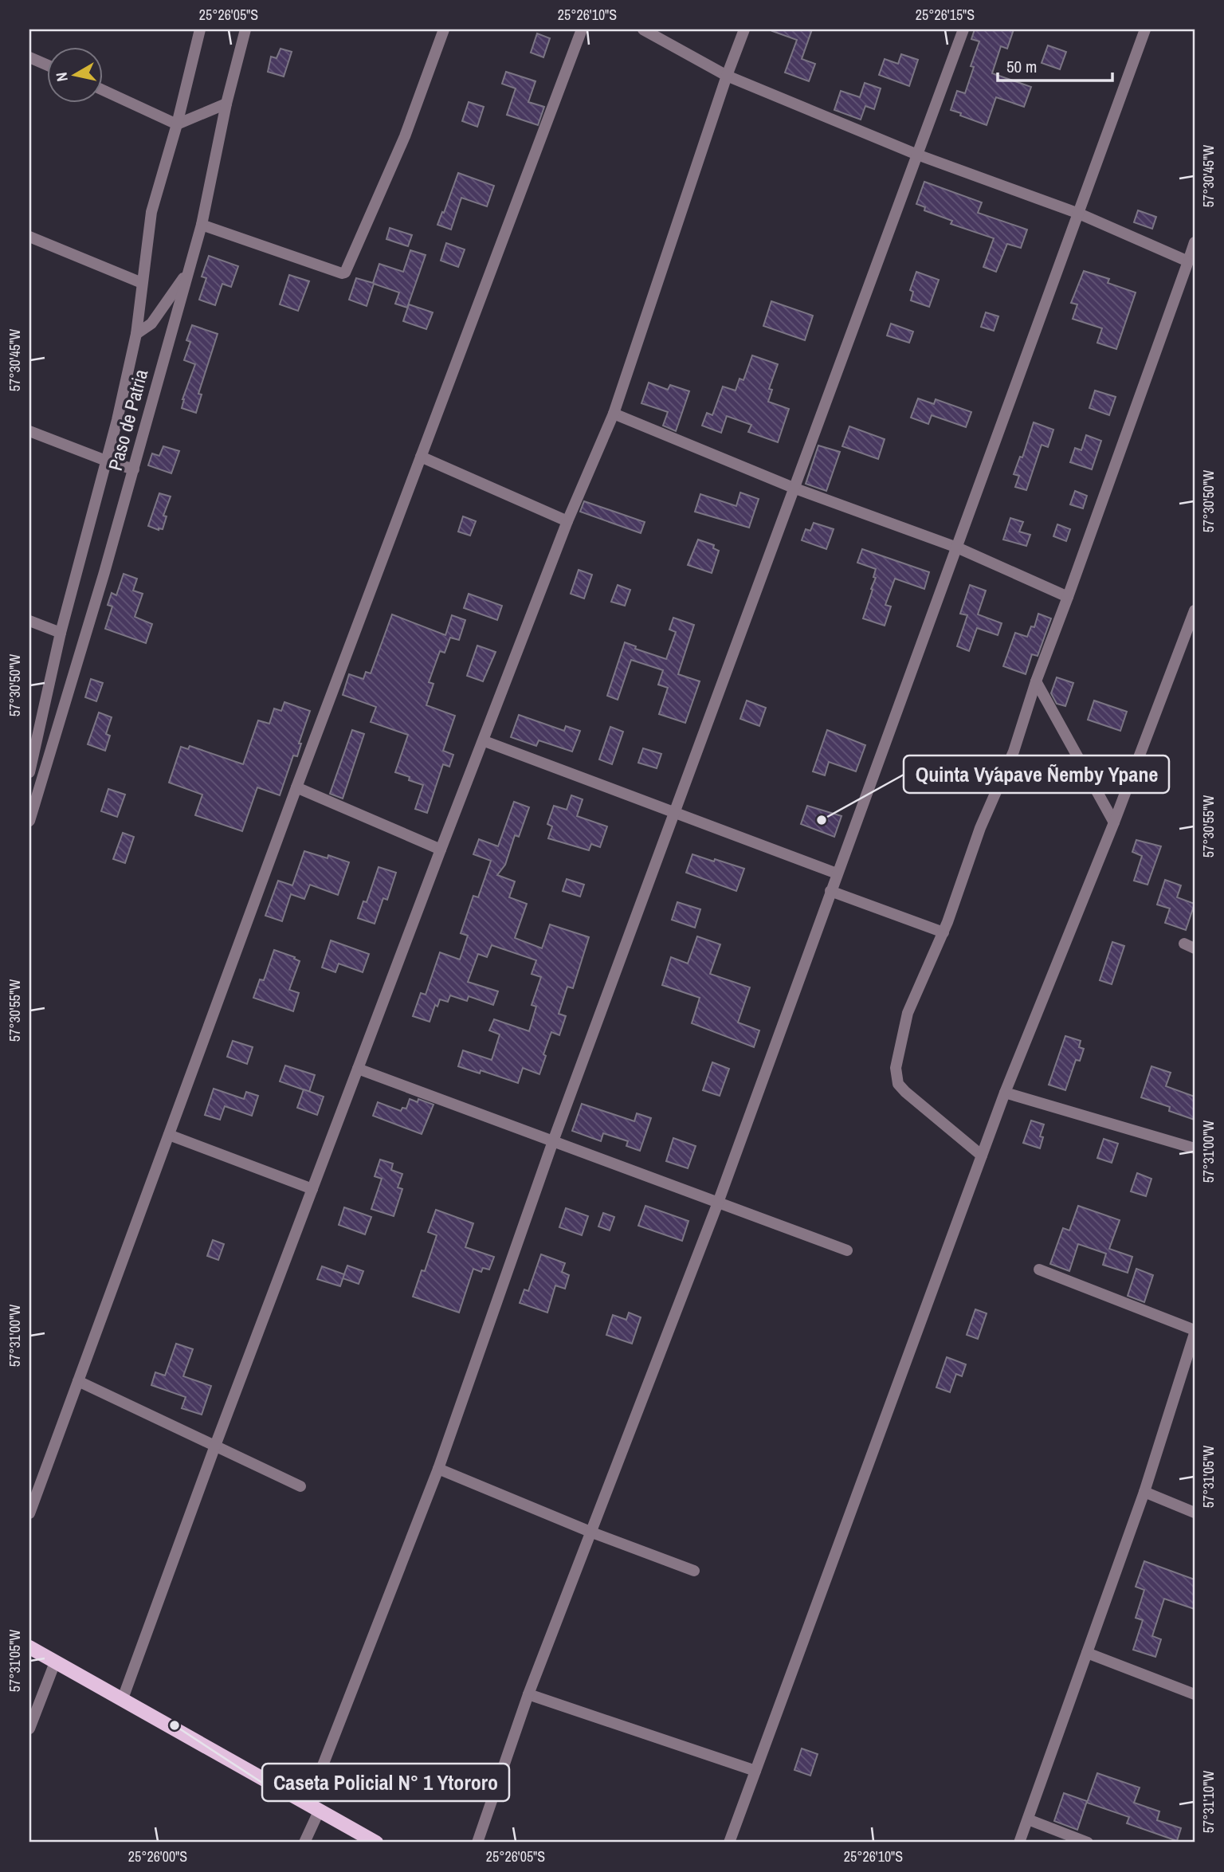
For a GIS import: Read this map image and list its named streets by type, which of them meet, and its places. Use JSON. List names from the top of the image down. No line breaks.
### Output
{"streets":{"street":["Paso de Patria"]},"places":["Quinta Vy´apave Ñemby Ypane","Caseta Policial N° 1 Ytororo"],"scale_bar":"50 m","north":"left","coordinates":["25°26'05\"S","25°26'10\"S","25°26'15\"S","57°30'45\"W","57°30'50\"W","57°30'55\"W","57°31'00\"W","57°31'05\"W","57°31'10\"W","25°26'00\"S"]}
